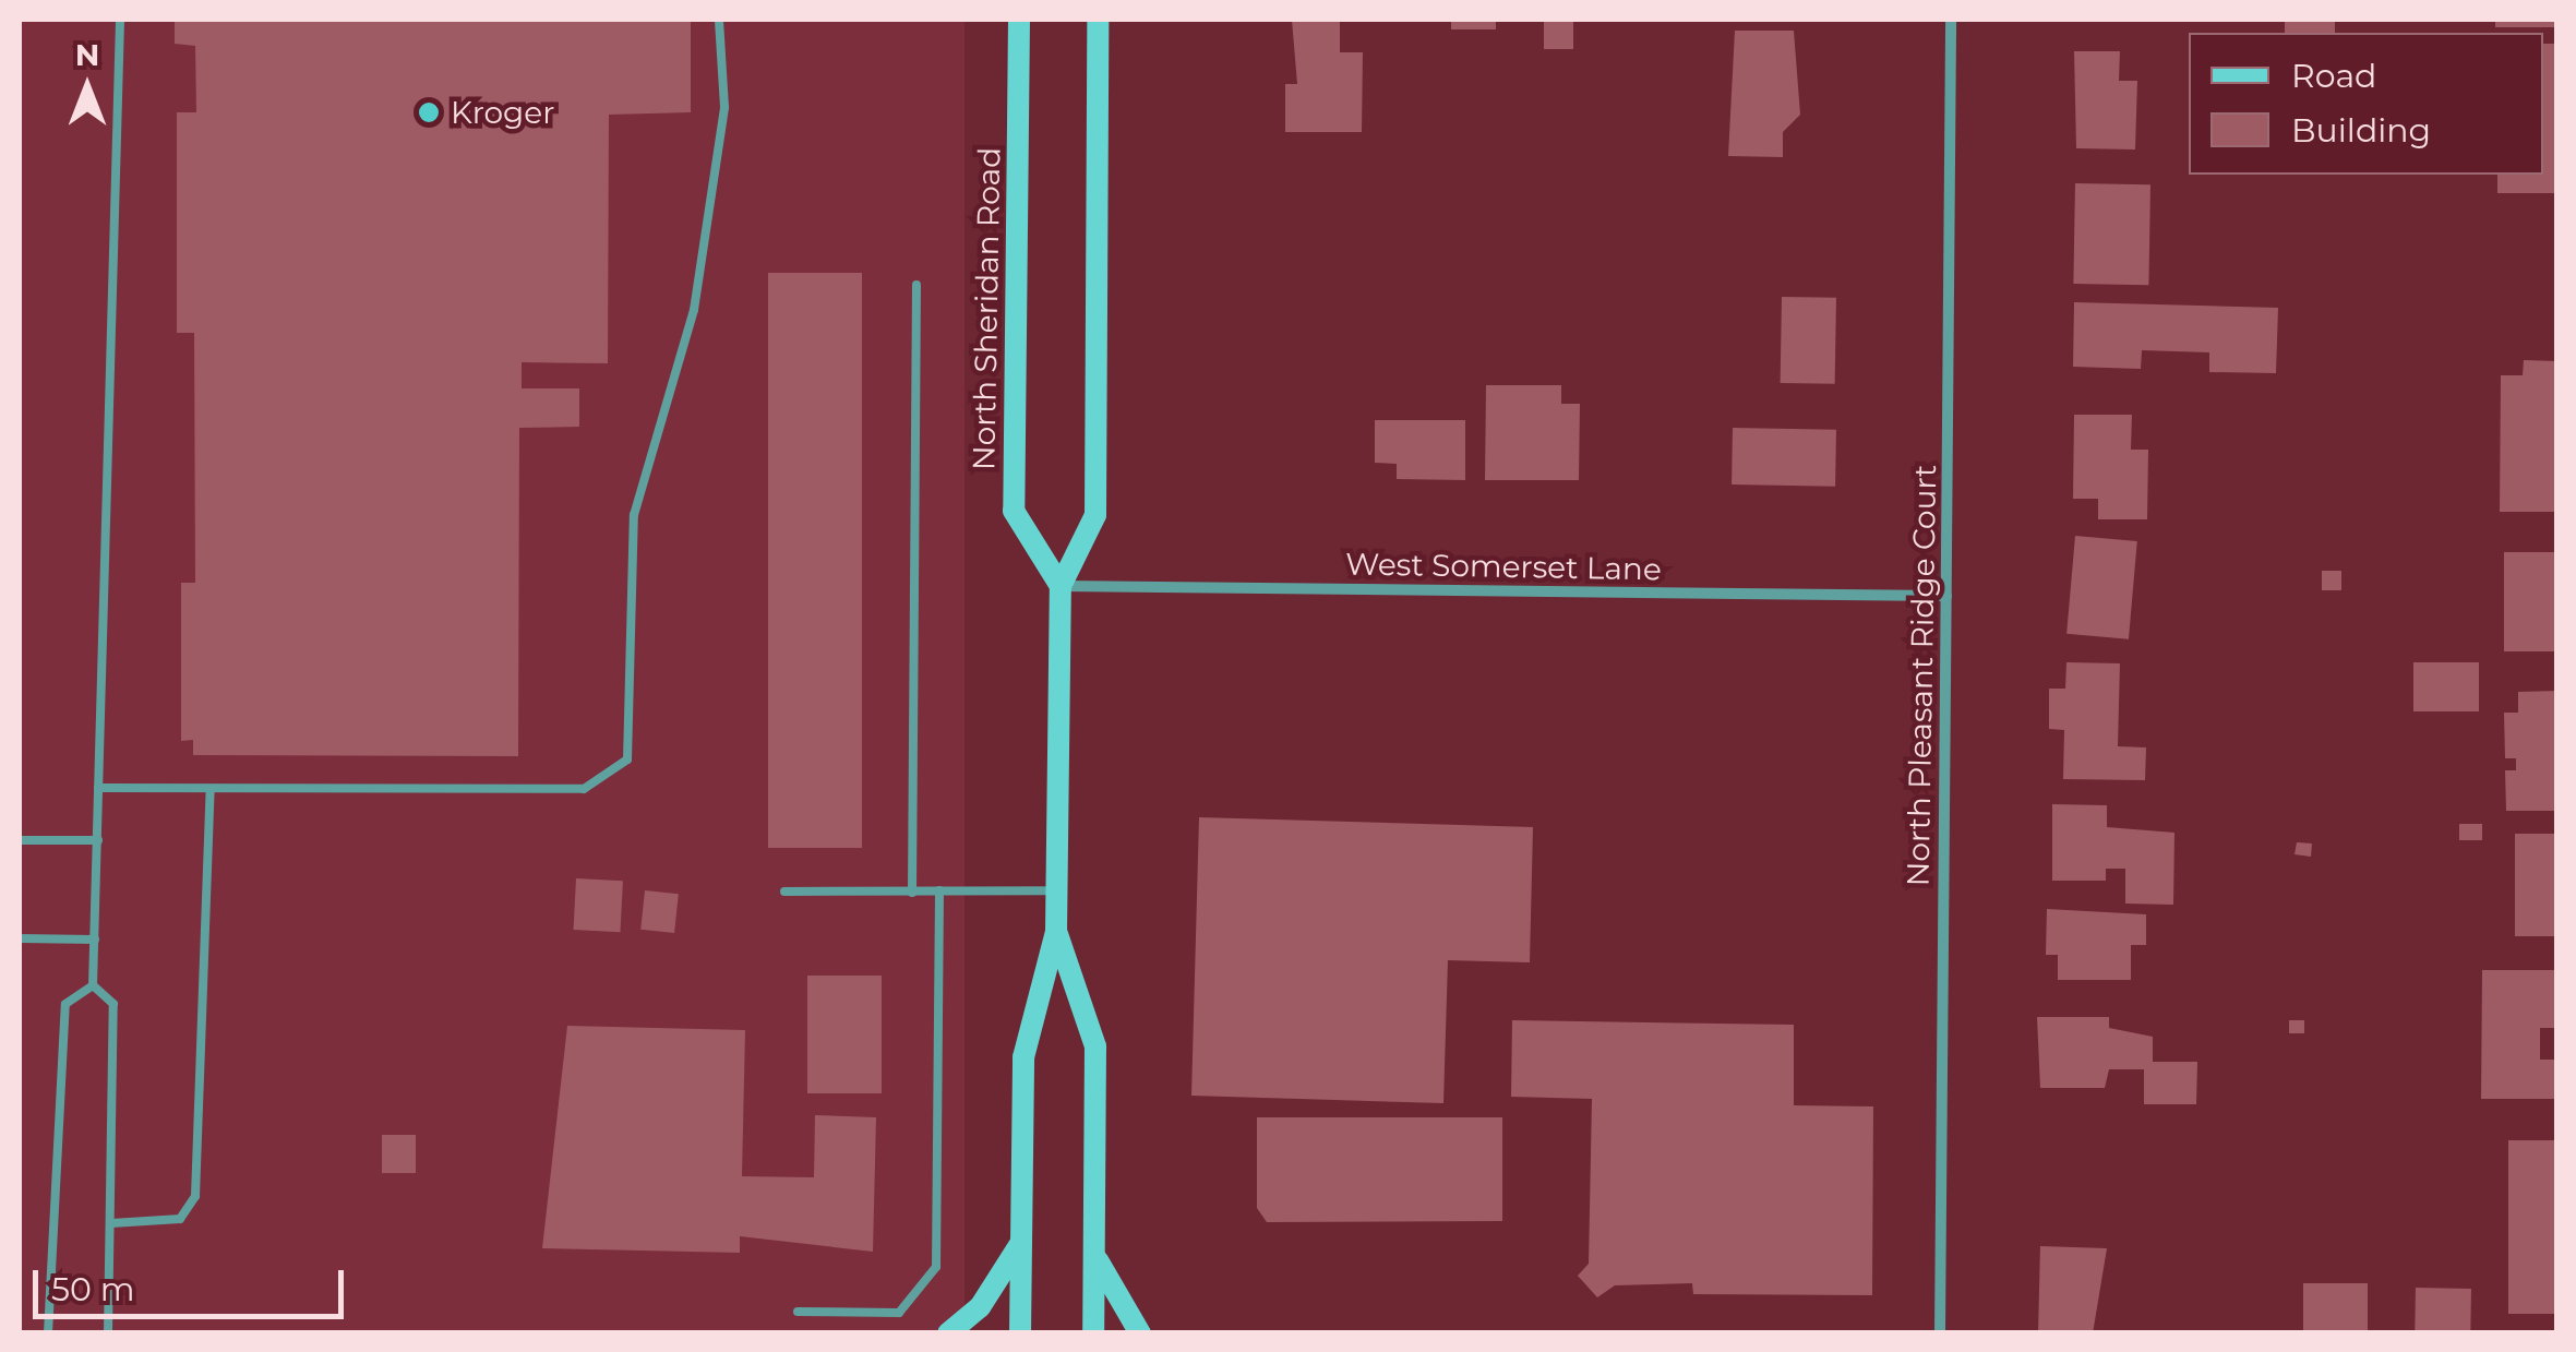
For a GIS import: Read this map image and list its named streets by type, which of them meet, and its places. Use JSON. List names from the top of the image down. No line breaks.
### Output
{"streets":{"main road":["North Sheridan Road"],"street":["West Somerset Lane","North Pleasant Ridge Court"]},"crossings":[["North Sheridan Road","West Somerset Lane"],["West Somerset Lane","North Pleasant Ridge Court"]],"places":["Kroger"],"legend":["Road","Building"],"scale_bar":"50 m","north":"top"}
